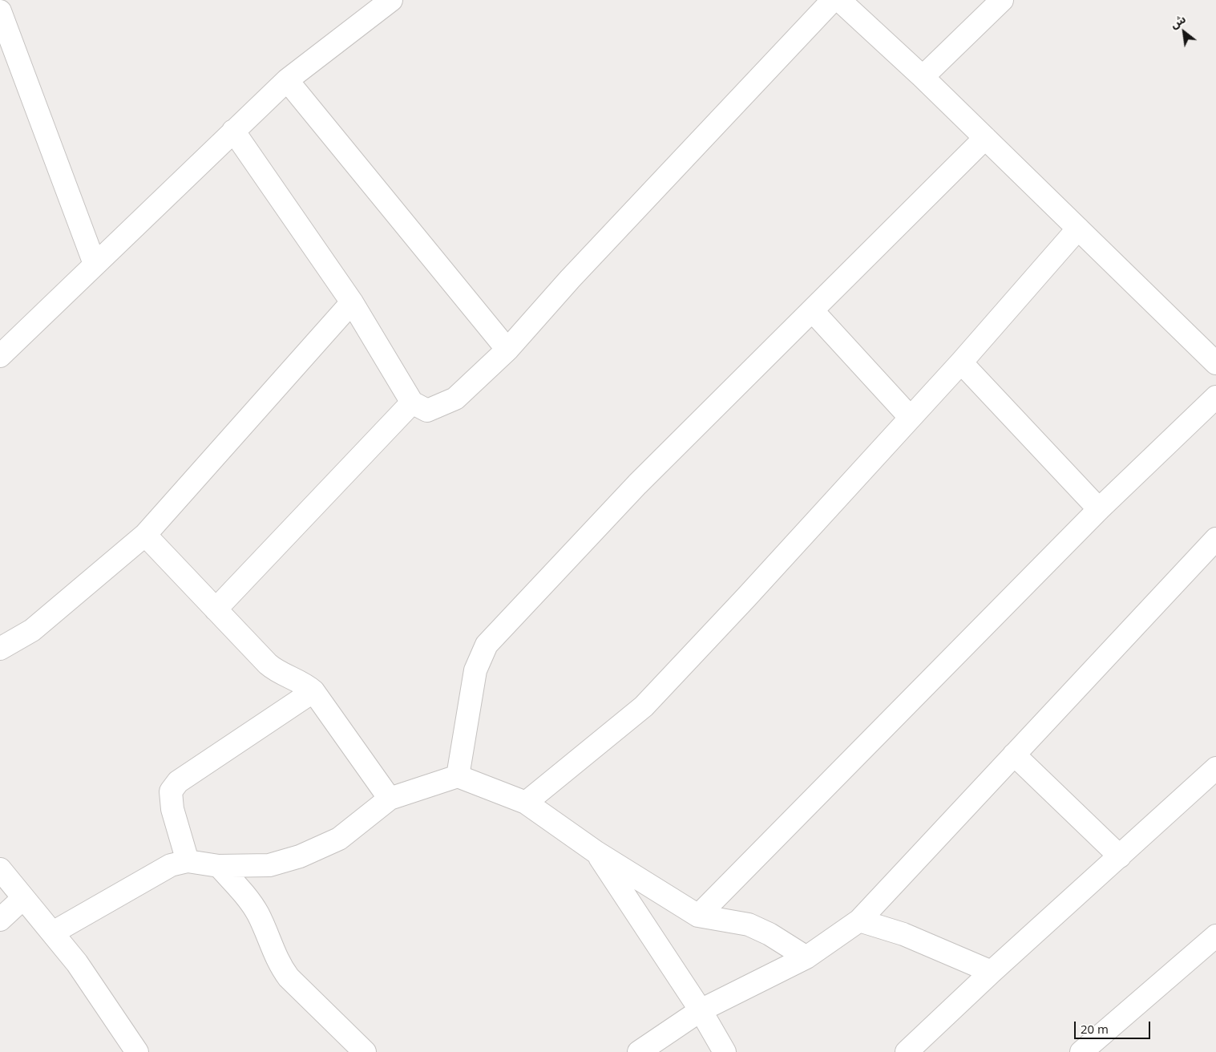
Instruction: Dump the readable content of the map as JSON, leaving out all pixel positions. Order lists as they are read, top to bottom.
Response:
{
  "scale_bar": "20 m",
  "north": "top left"
}
